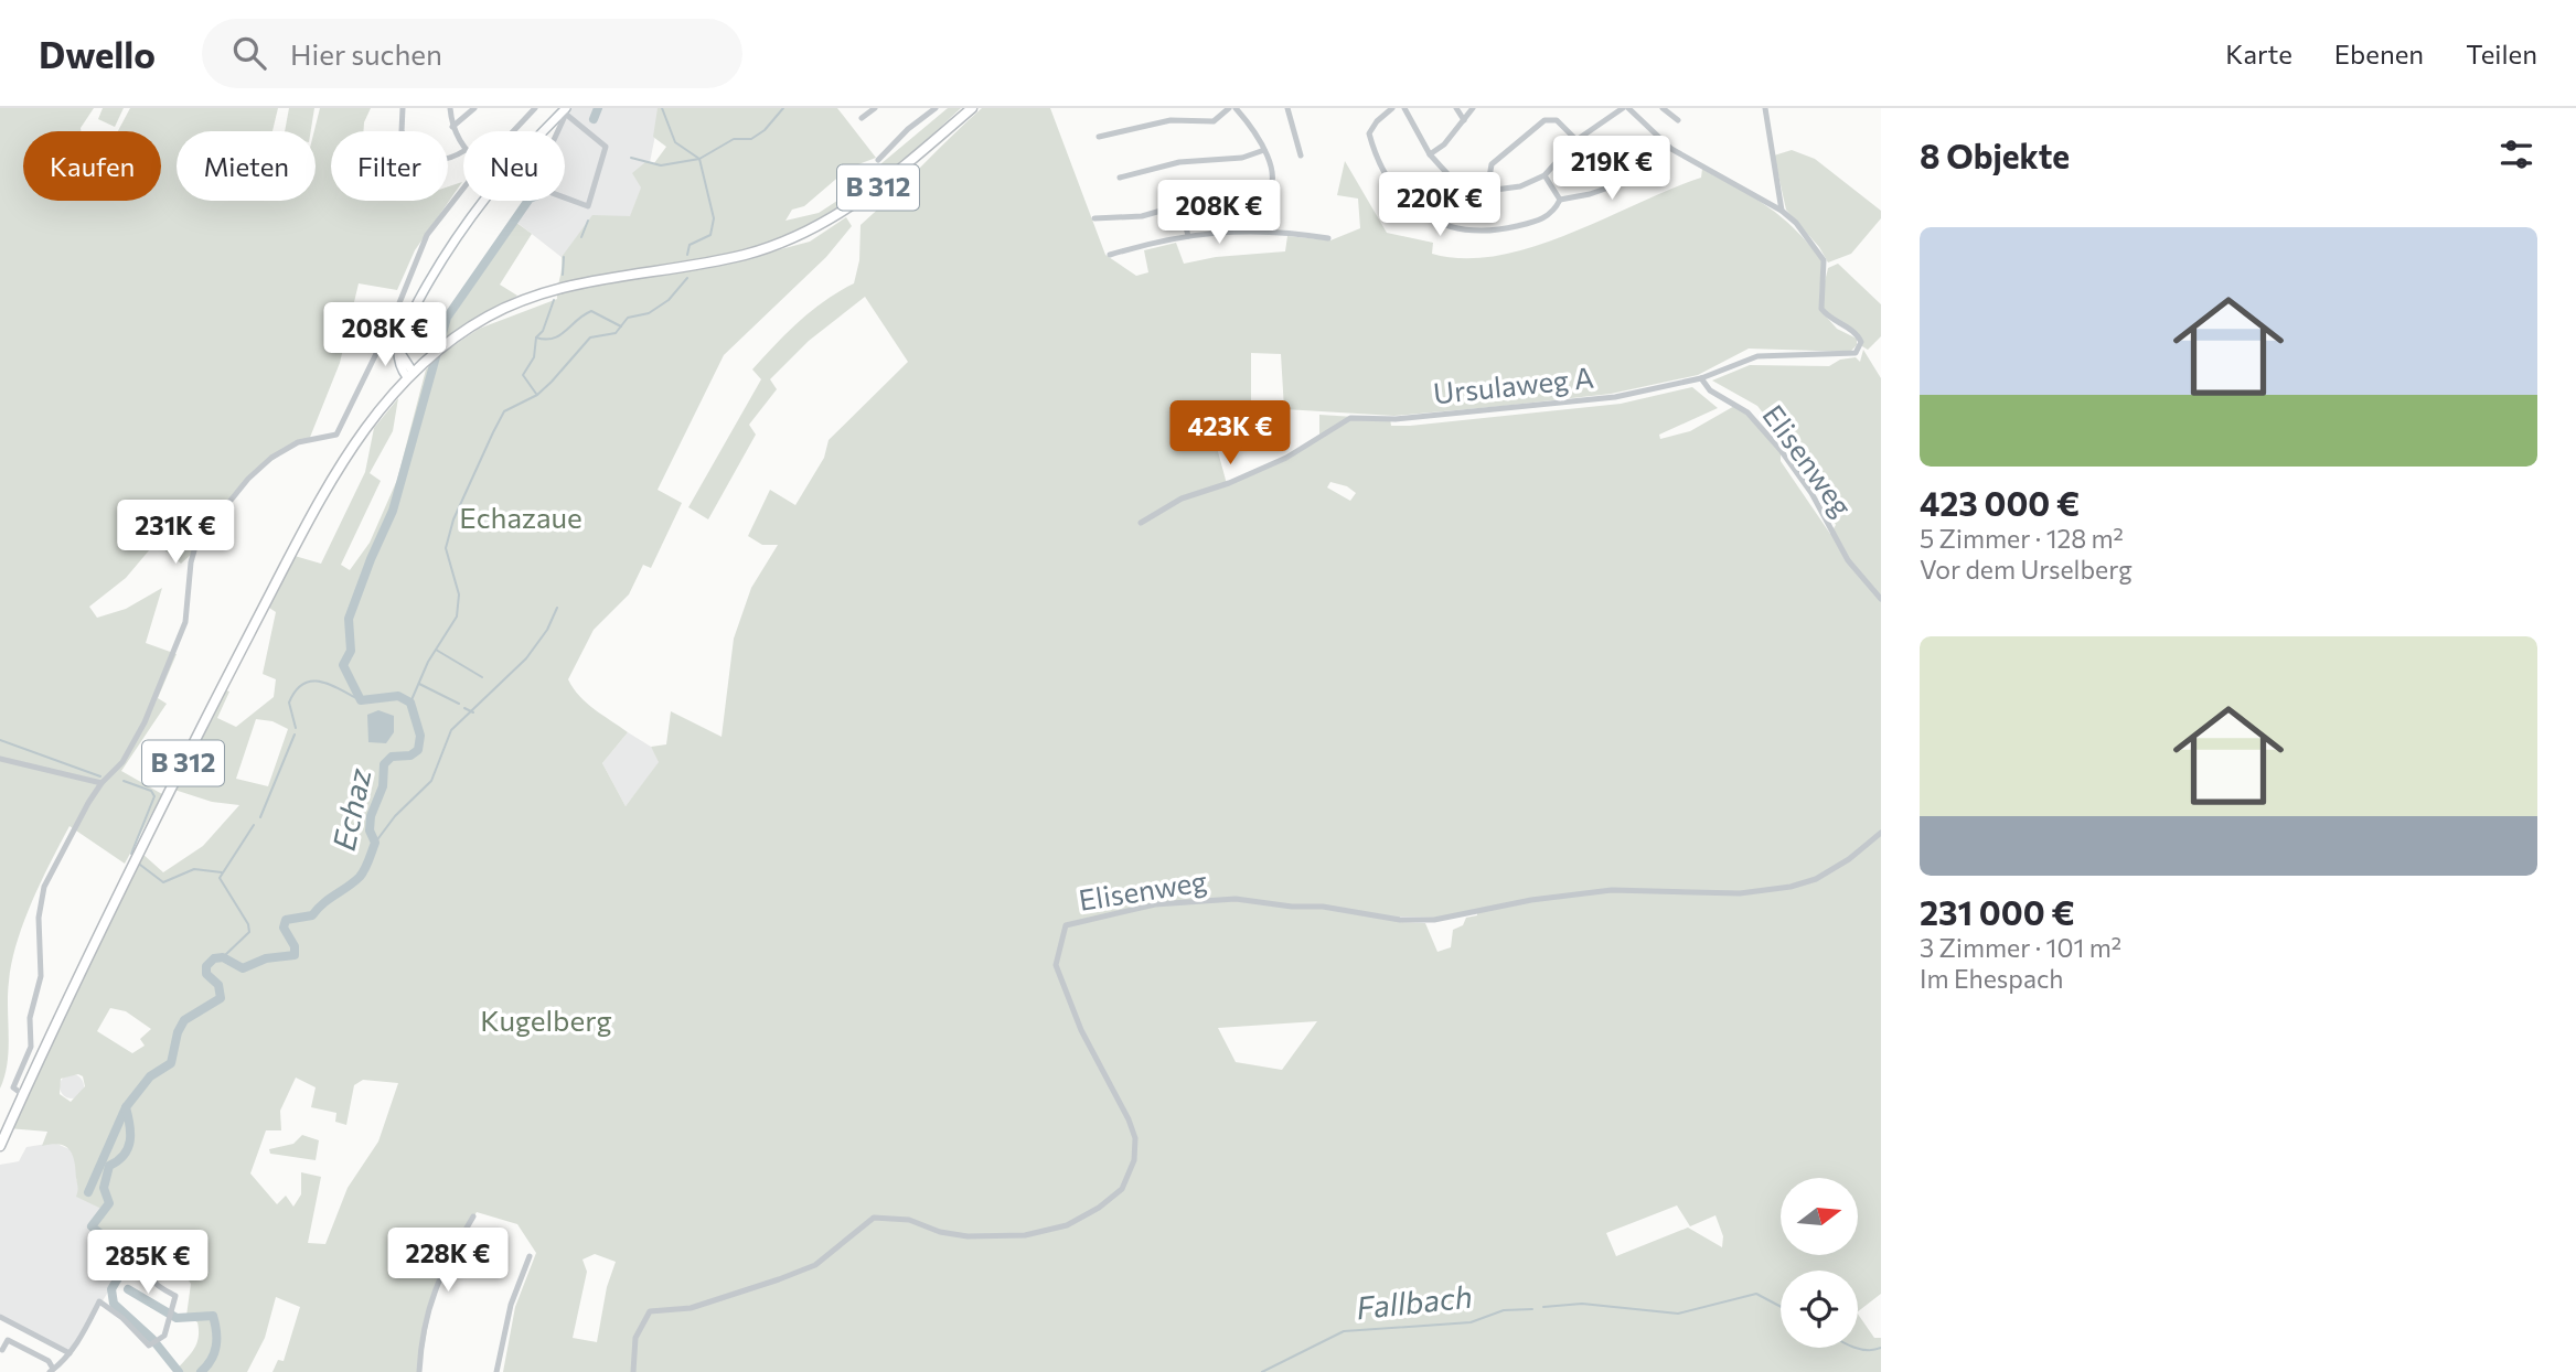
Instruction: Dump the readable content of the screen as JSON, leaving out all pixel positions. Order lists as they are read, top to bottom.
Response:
{
  "streets": {
    "main road": ["B 312"],
    "street": ["Ursulaweg A", "Elisenweg"]
  },
  "crossings": [
    ["Ursulaweg A", "Elisenweg"]
  ],
  "water": ["Echaz", "Fallbach"],
  "parks": ["Echazaue", "Kugelberg"],
  "north": "right",
  "page": {
    "header": "Dwello",
    "search": "Hier suchen",
    "nav": ["Karte", "Ebenen", "Teilen"],
    "heading": "8 Objekte",
    "chip": [
      "Kaufen",
      "Mieten",
      "Filter",
      "Neu"
    ],
    "price": [
      "219K €",
      "220K €",
      "208K €",
      "208K €",
      "423K €",
      "231K €",
      "228K €",
      "285K €"
    ],
    "list": [
      {
        "name": "423 000 €",
        "note": "5 Zimmer · 128 m² · Vor dem Urselberg"
      },
      {
        "name": "231 000 €",
        "note": "3 Zimmer · 101 m² · Im Ehespach"
      }
    ]
  }
}
